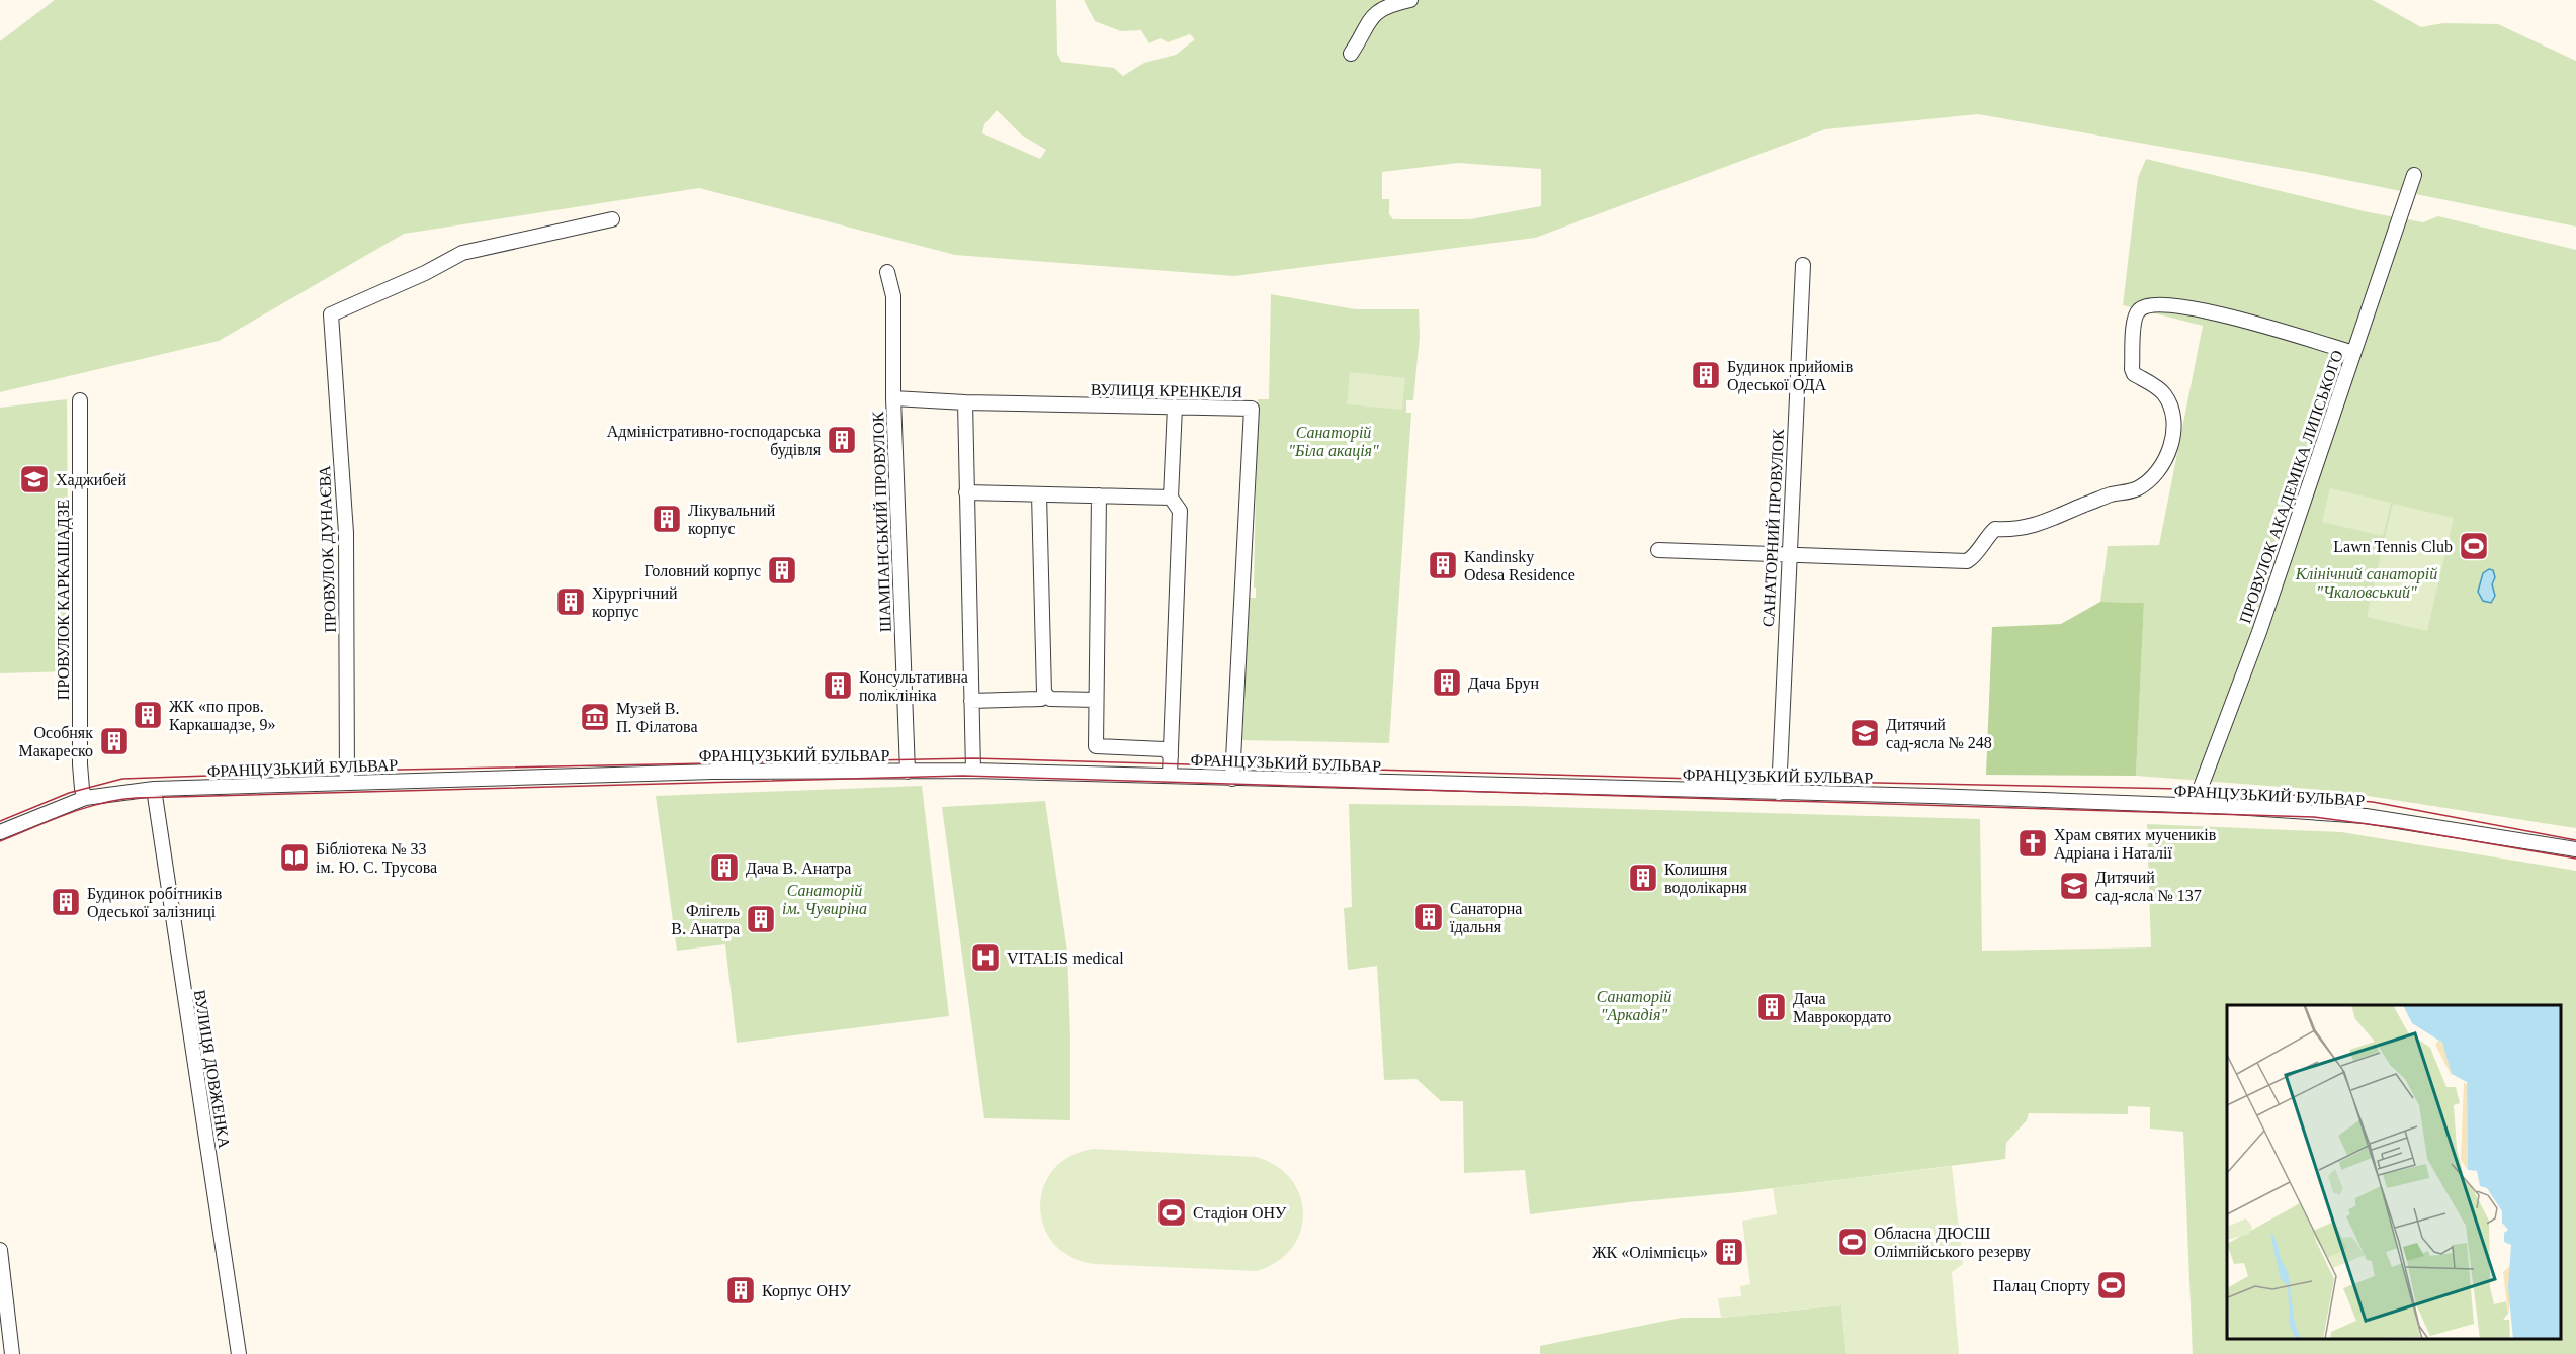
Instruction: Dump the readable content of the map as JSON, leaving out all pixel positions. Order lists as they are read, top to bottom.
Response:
{
  "streets": {
    "street": [
      "ВУЛИЦЯ КРЕНКЕЛЯ",
      "ПРОВУЛОК АКАДЕМІКА ЛИПСЬКОГО",
      "ШАМПАНСЬКИЙ ПРОВУЛОК",
      "САНАТОРНИЙ ПРОВУЛОК",
      "ПРОВУЛОК ДУНАЄВА",
      "ПРОВУЛОК КАРКАШАДЗЕ",
      "ФРАНЦУЗЬКИЙ БУЛЬВАР",
      "ВУЛИЦЯ ДОВЖЕНКА"
    ]
  },
  "crossings": [
    ["ВУЛИЦЯ КРЕНКЕЛЯ", "ШАМПАНСЬКИЙ ПРОВУЛОК"],
    ["ВУЛИЦЯ КРЕНКЕЛЯ", "ФРАНЦУЗЬКИЙ БУЛЬВАР"],
    ["ПРОВУЛОК АКАДЕМІКА ЛИПСЬКОГО", "ФРАНЦУЗЬКИЙ БУЛЬВАР"],
    ["ШАМПАНСЬКИЙ ПРОВУЛОК", "ФРАНЦУЗЬКИЙ БУЛЬВАР"],
    ["САНАТОРНИЙ ПРОВУЛОК", "ФРАНЦУЗЬКИЙ БУЛЬВАР"],
    ["ПРОВУЛОК ДУНАЄВА", "ФРАНЦУЗЬКИЙ БУЛЬВАР"],
    ["ПРОВУЛОК КАРКАШАДЗЕ", "ФРАНЦУЗЬКИЙ БУЛЬВАР"],
    ["ФРАНЦУЗЬКИЙ БУЛЬВАР", "ВУЛИЦЯ ДОВЖЕНКА"]
  ],
  "parks": [
    "Санаторій \"Біла акація\"",
    "Клінічний санаторій \"Чкаловський\"",
    "Санаторій ім. Чувиріна",
    "Санаторій \"Аркадія\""
  ],
  "places": {
    "building": [
      "Будинок прийомів Одеської ОДА",
      "Адміністративно-господарська будівля",
      "Лікувальний корпус",
      "Kandinsky Odesa Residence",
      "Головний корпус",
      "Хірургічний корпус",
      "Дача Брун",
      "Консультативна поліклініка",
      "ЖК «по пров. Каркашадзе, 9»",
      "Особняк Макареско",
      "Дача В. Анатра",
      "Колишня водолікарня",
      "Будинок робітників Одеської залізниці",
      "Санаторна їдальня",
      "Флігель В. Анатра",
      "Дача Маврокордато",
      "ЖК «Олімпієць»",
      "Корпус ОНУ"
    ],
    "school or university": ["Хаджибей", "Дитячий сад-ясла № 248", "Дитячий сад-ясла № 137"],
    "sports": [
      "Lawn Tennis Club",
      "Стадіон ОНУ",
      "Обласна ДЮСШ Олімпійського резерву",
      "Палац Спорту"
    ],
    "museum": ["Музей В. П. Філатова"],
    "church": ["Храм святих мучеників Адріана і Наталії"],
    "library": ["Бібліотека № 33 ім. Ю. С. Трусова"],
    "hospital": ["VITALIS medical"]
  }
}
